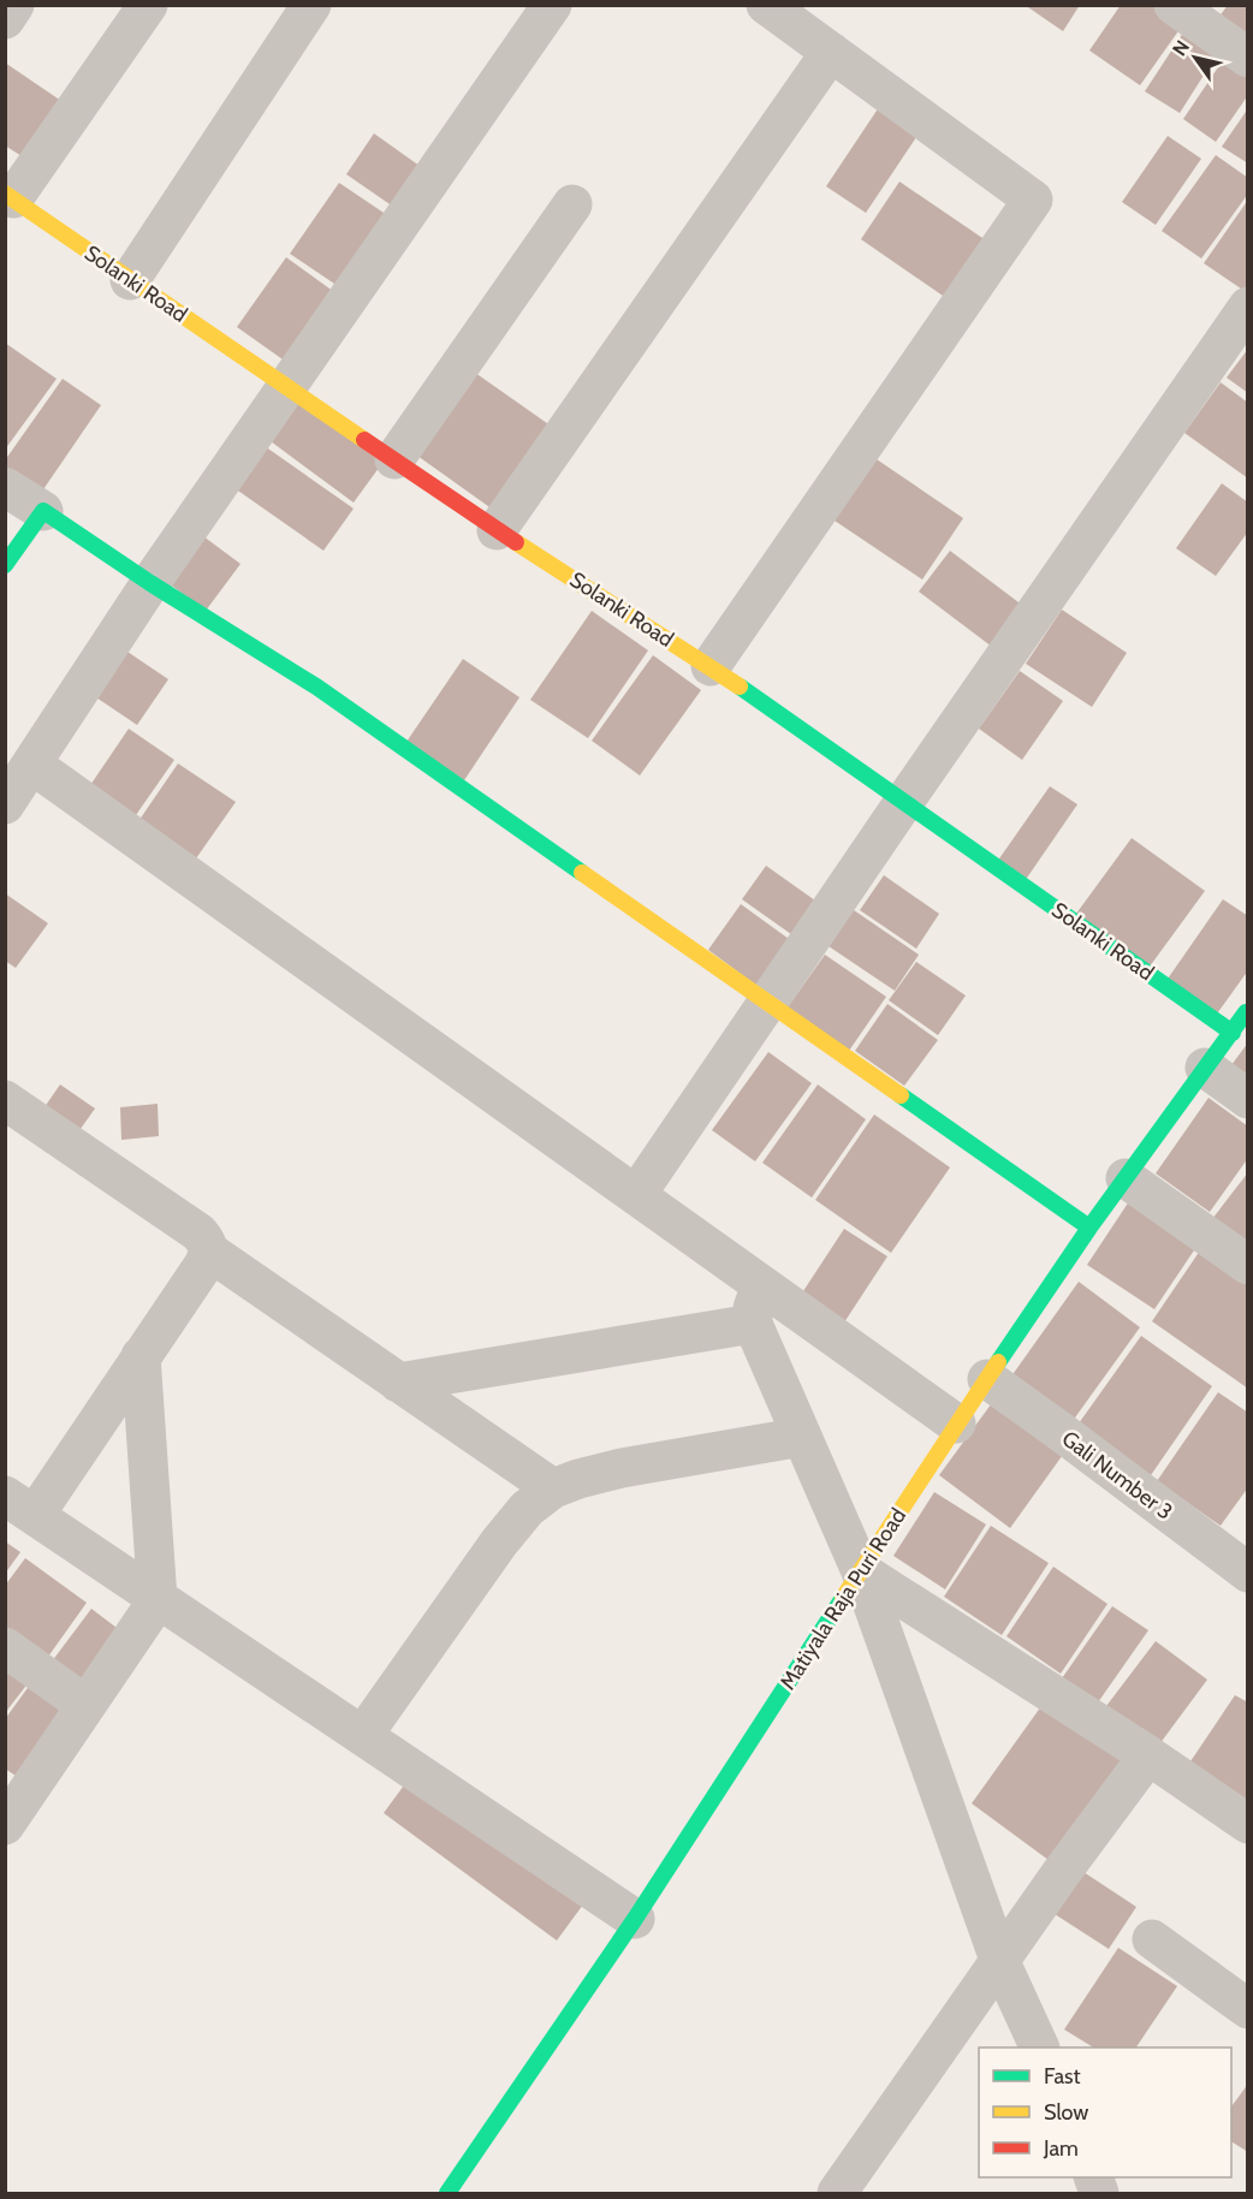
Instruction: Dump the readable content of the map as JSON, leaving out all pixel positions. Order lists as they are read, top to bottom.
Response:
{
  "streets": {
    "street": ["Solanki Road", "Gali Number 3", "Matiyala Raja Puri Road"]
  },
  "crossings": [
    ["Solanki Road", "Matiyala Raja Puri Road"],
    ["Gali Number 3", "Matiyala Raja Puri Road"]
  ],
  "legend": ["Fast", "Slow", "Jam"],
  "north": "top left"
}
